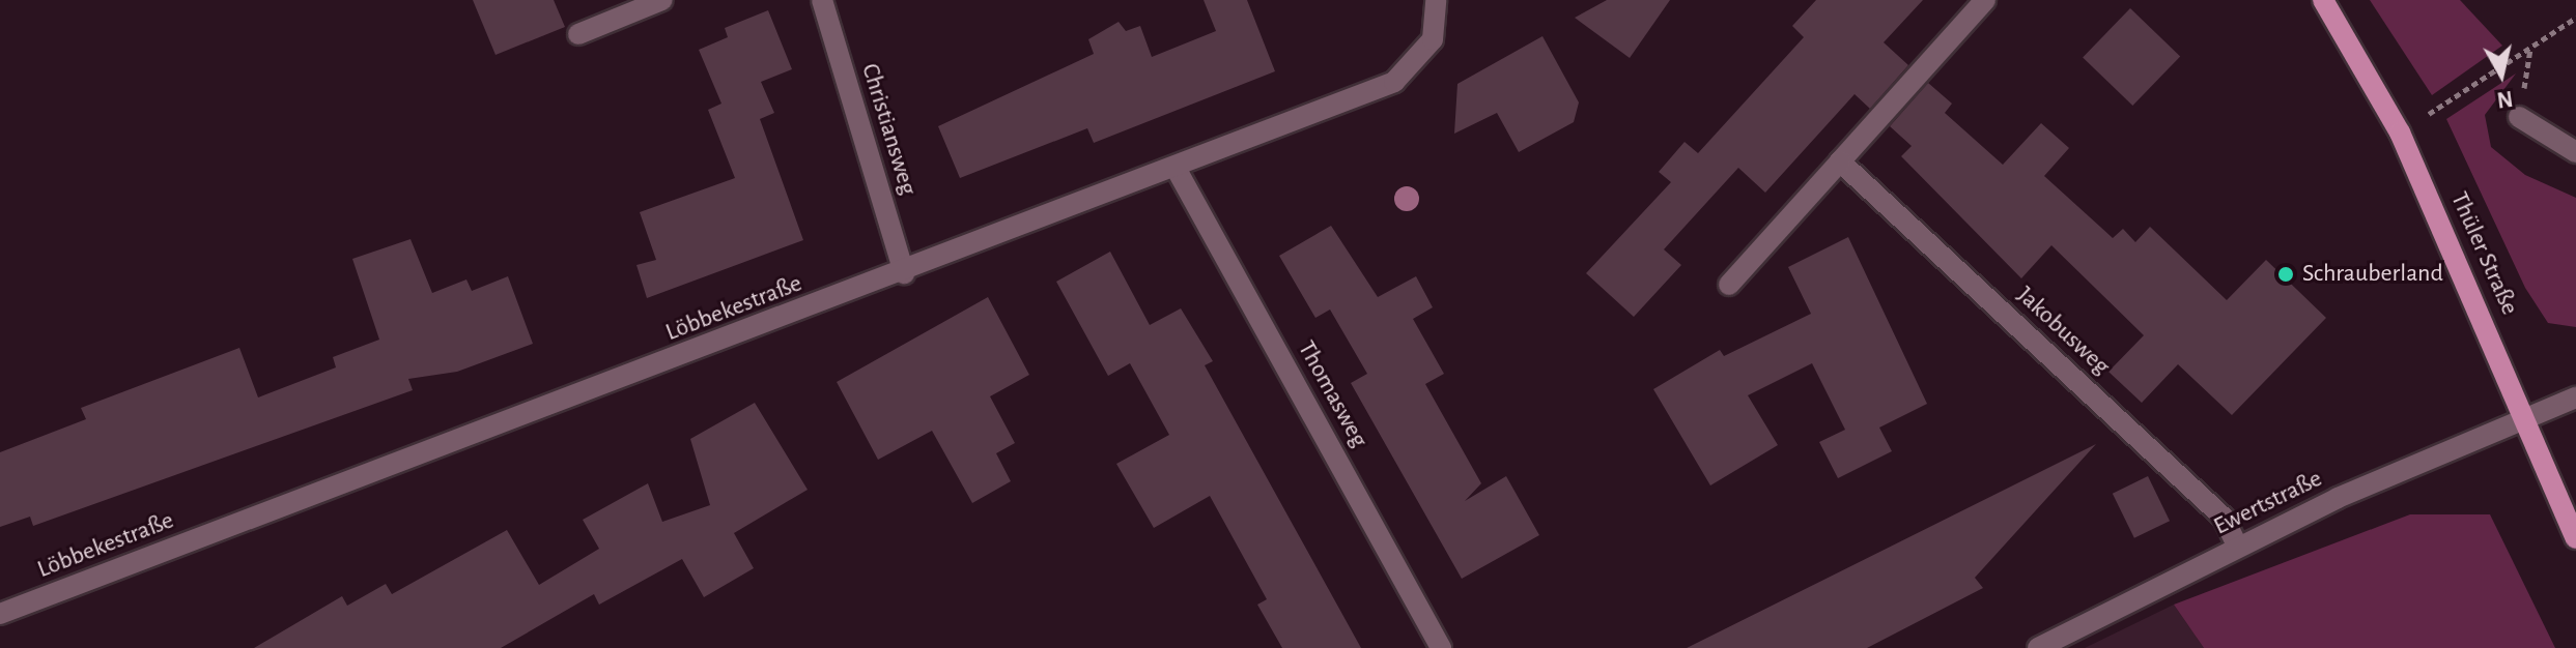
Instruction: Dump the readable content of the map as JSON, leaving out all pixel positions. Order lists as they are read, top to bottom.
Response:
{
  "streets": {
    "main road": ["Thüler Straße"],
    "street": [
      "Christiansweg",
      "Löbbekestraße",
      "Jakobusweg",
      "Thomasweg",
      "Ewertstraße"
    ]
  },
  "crossings": [
    ["Christiansweg", "Löbbekestraße"],
    ["Thüler Straße", "Ewertstraße"],
    ["Löbbekestraße", "Thomasweg"],
    ["Jakobusweg", "Ewertstraße"]
  ],
  "places": ["Schrauberland"],
  "north": "bottom"
}
